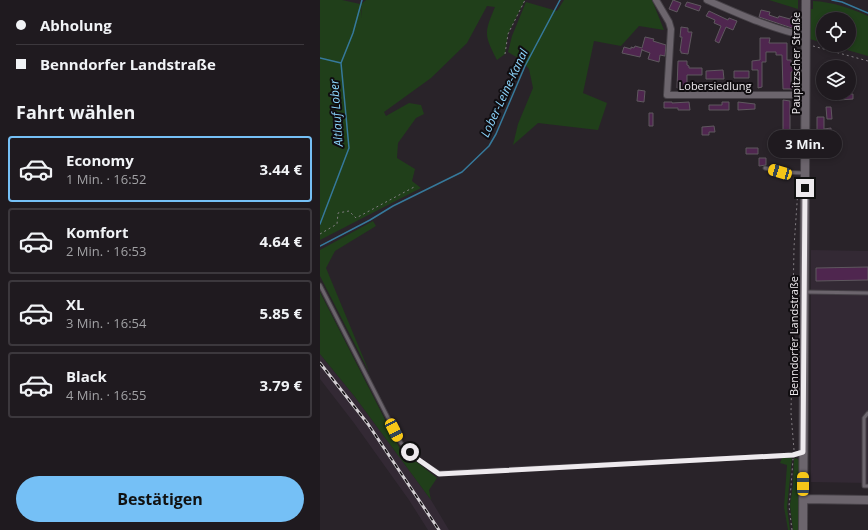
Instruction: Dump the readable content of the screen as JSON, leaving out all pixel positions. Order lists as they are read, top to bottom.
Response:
{
  "streets": {
    "street": ["Paupitzscher Straße", "Lobersiedlung", "Benndorfer Landstraße"]
  },
  "crossings": [
    ["Paupitzscher Straße", "Lobersiedlung"],
    ["Paupitzscher Straße", "Benndorfer Landstraße"]
  ],
  "water": ["Lober-Leine-Kanal", "Altlauf Lober"],
  "page": {
    "banner": ["Abholung", "Benndorfer Landstraße"],
    "heading": "Fahrt wählen",
    "bubble": "3 Min.",
    "list": [
      {
        "name": "Economy",
        "note": "1 Min. · 16:52",
        "value": "3.44 €"
      },
      {
        "name": "Komfort",
        "note": "2 Min. · 16:53",
        "value": "4.64 €"
      },
      {
        "name": "XL",
        "note": "3 Min. · 16:54",
        "value": "5.85 €"
      },
      {
        "name": "Black",
        "note": "4 Min. · 16:55",
        "value": "3.79 €"
      }
    ],
    "buttons": "Bestätigen"
  }
}
